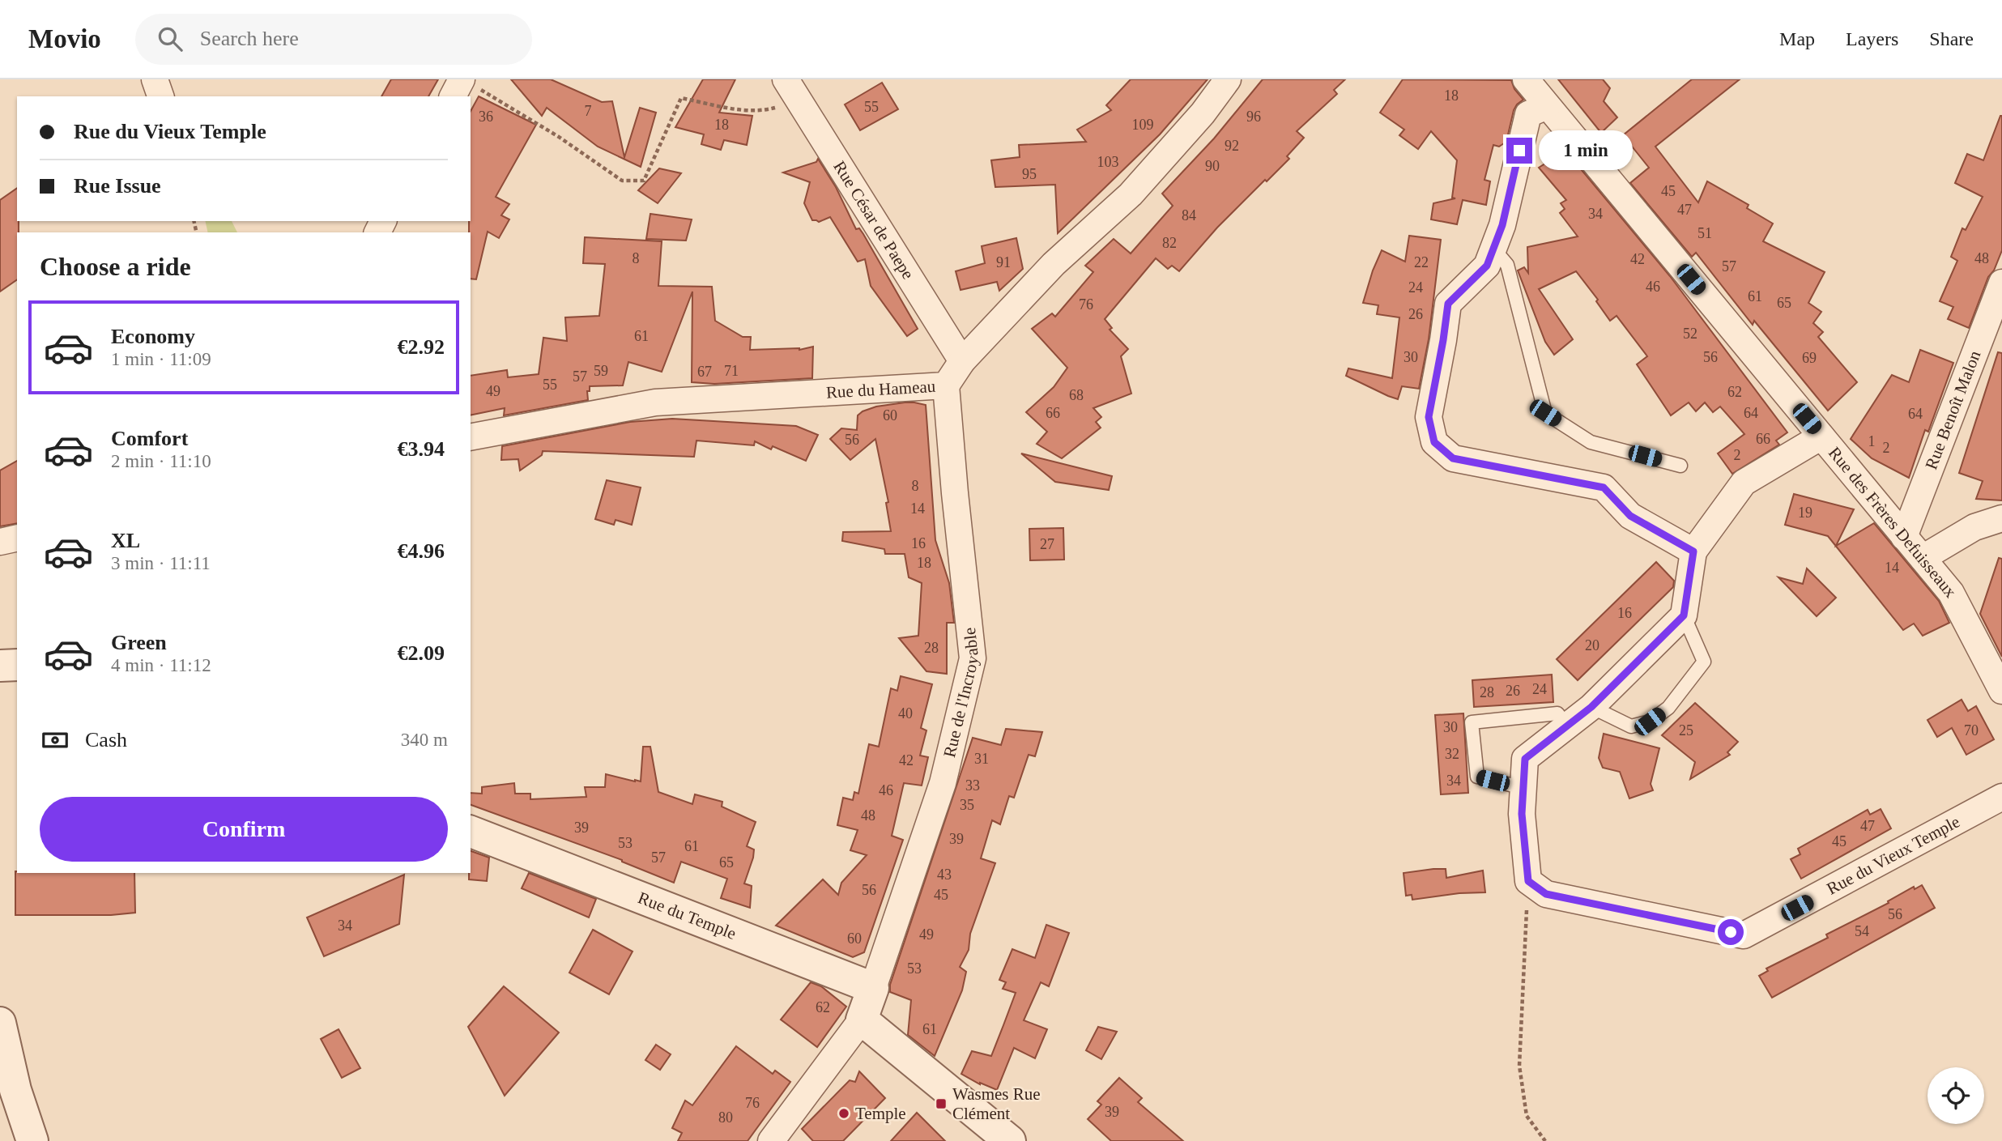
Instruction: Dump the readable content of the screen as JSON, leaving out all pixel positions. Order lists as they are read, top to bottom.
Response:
{
  "streets": {
    "street": [
      "Rue César de Paepe",
      "Rue du Hameau",
      "Rue Benoît Malon",
      "Rue des Frères Defuisseaux",
      "Rue de l'Incroyable",
      "Rue du Vieux Temple",
      "Rue du Temple"
    ]
  },
  "crossings": [
    ["Rue César de Paepe", "Rue du Hameau"],
    ["Rue du Hameau", "Rue de l'Incroyable"],
    ["Rue Benoît Malon", "Rue des Frères Defuisseaux"],
    ["Rue de l'Incroyable", "Rue du Temple"]
  ],
  "places": {
    "transit": ["Wasmes Rue Clément"],
    "other": ["Temple"]
  },
  "house_numbers": [
    "18",
    "55",
    "7",
    "36",
    "96",
    "18",
    "109",
    "92",
    "103",
    "90",
    "95",
    "45",
    "47",
    "34",
    "84",
    "51",
    "82",
    "8",
    "48",
    "42",
    "91",
    "22",
    "57",
    "46",
    "24",
    "61",
    "65",
    "76",
    "26",
    "52",
    "61",
    "30",
    "56",
    "69",
    "59",
    "71",
    "67",
    "57",
    "55",
    "49",
    "62",
    "68",
    "66",
    "64",
    "64",
    "60",
    "66",
    "56",
    "1",
    "2",
    "2",
    "8",
    "14",
    "19",
    "16",
    "27",
    "18",
    "14",
    "16",
    "20",
    "28",
    "24",
    "26",
    "28",
    "40",
    "30",
    "25",
    "70",
    "32",
    "31",
    "42",
    "34",
    "33",
    "46",
    "35",
    "48",
    "47",
    "39",
    "39",
    "45",
    "53",
    "61",
    "57",
    "65",
    "43",
    "56",
    "45",
    "56",
    "34",
    "54",
    "49",
    "60",
    "53",
    "62",
    "61",
    "76",
    "39",
    "80"
  ],
  "page": {
    "header": "Movio",
    "search": "Search here",
    "nav": ["Map", "Layers", "Share"],
    "banner": ["Rue du Vieux Temple", "Rue Issue"],
    "bubble": "1 min",
    "heading": "Choose a ride",
    "list": [
      {
        "name": "Economy",
        "note": "1 min · 11:09",
        "value": "€2.92"
      },
      {
        "name": "Comfort",
        "note": "2 min · 11:10",
        "value": "€3.94"
      },
      {
        "name": "XL",
        "note": "3 min · 11:11",
        "value": "€4.96"
      },
      {
        "name": "Green",
        "note": "4 min · 11:12",
        "value": "€2.09"
      }
    ],
    "pay": ["Cash", "340 m"],
    "buttons": "Confirm"
  }
}
